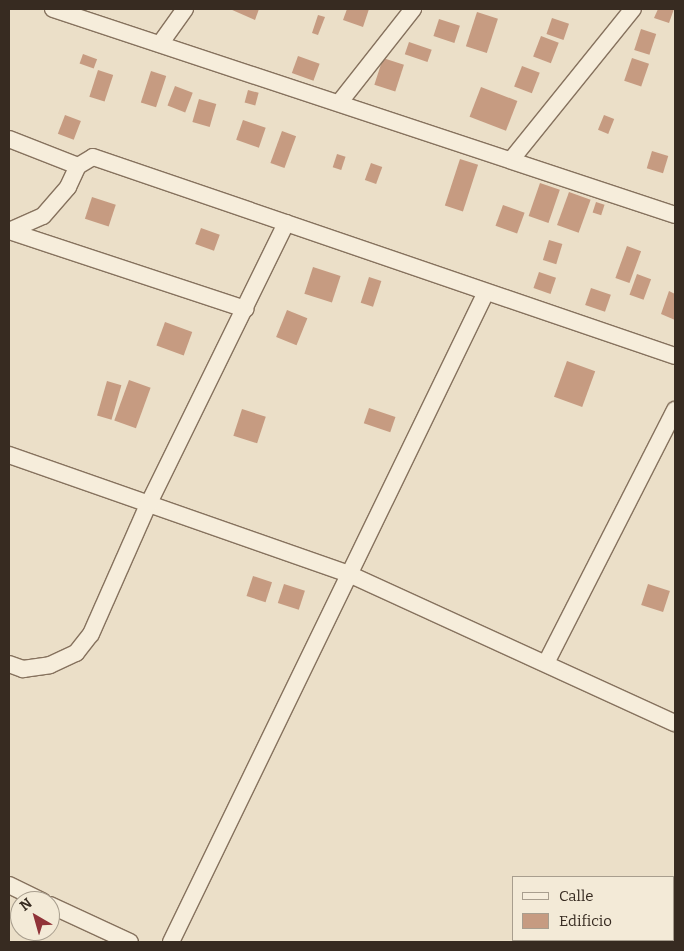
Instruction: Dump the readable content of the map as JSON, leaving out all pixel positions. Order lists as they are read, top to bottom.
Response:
{
  "legend": ["Calle", "Edificio"],
  "north": "top left"
}
